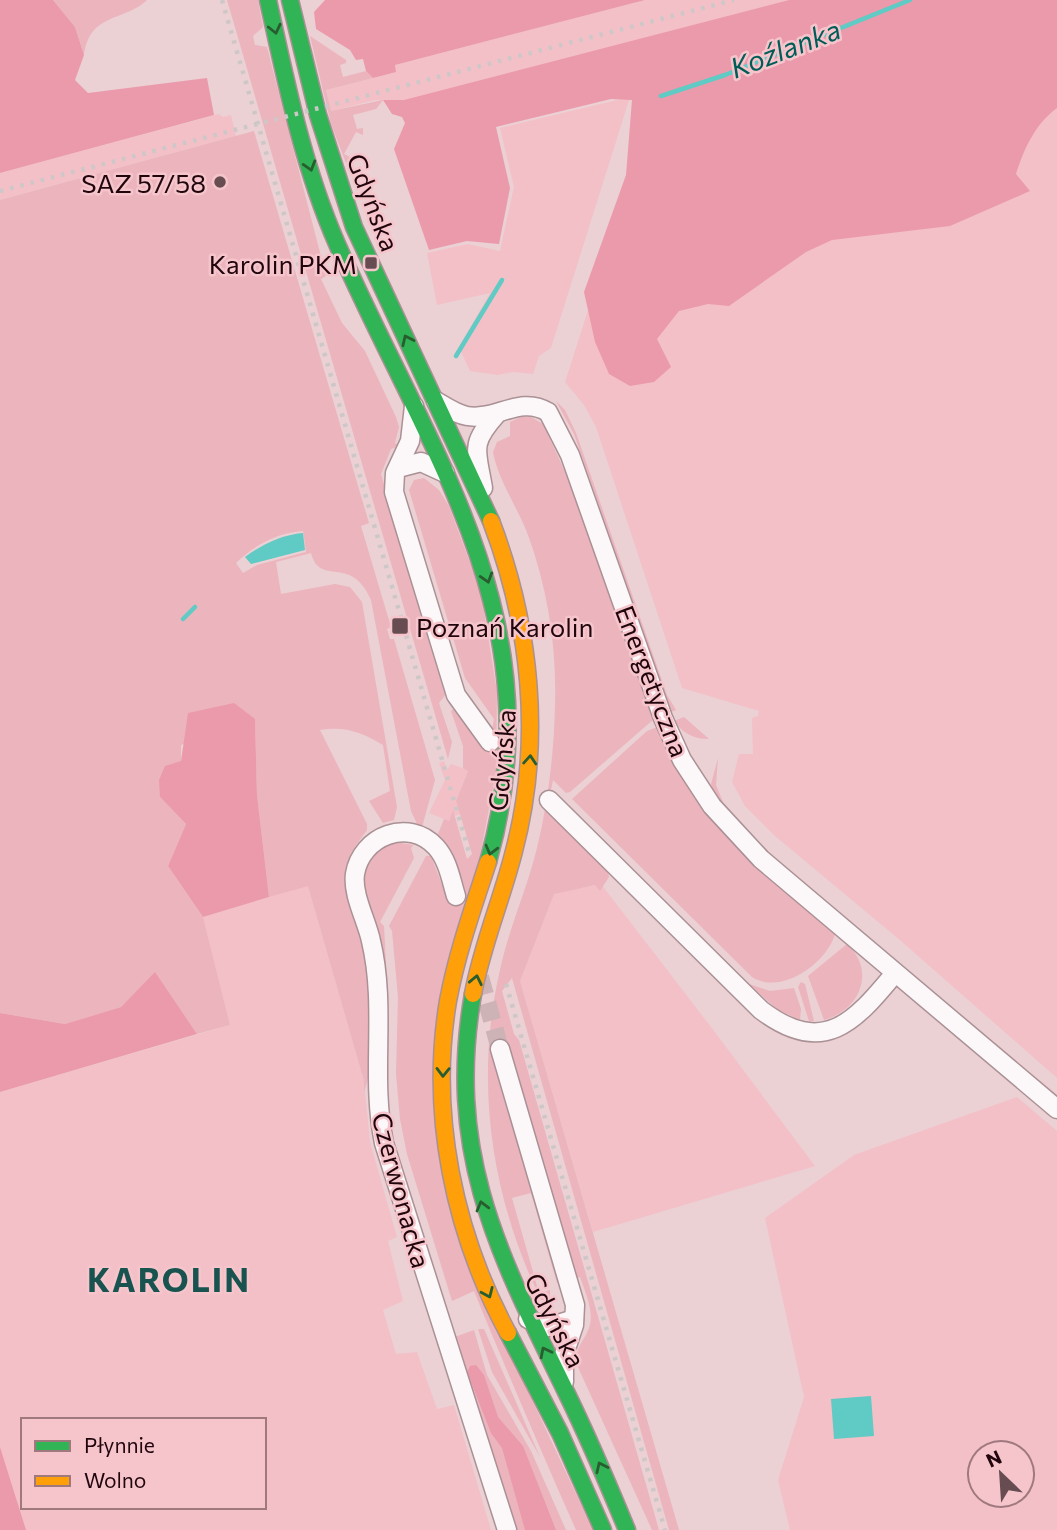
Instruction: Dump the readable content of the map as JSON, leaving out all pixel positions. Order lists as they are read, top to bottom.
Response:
{
  "streets": {
    "main road": ["Gdyńska"],
    "street": ["Energetyczna", "Czerwonacka"]
  },
  "crossings": [
    ["Gdyńska", "Energetyczna"]
  ],
  "districts": ["KAROLIN"],
  "water": ["Koźlanka"],
  "places": {
    "other": ["SAZ 57/58"],
    "transit": ["Karolin PKM", "Poznań Karolin"]
  },
  "legend": ["Płynnie", "Wolno"],
  "north": "top left"
}
